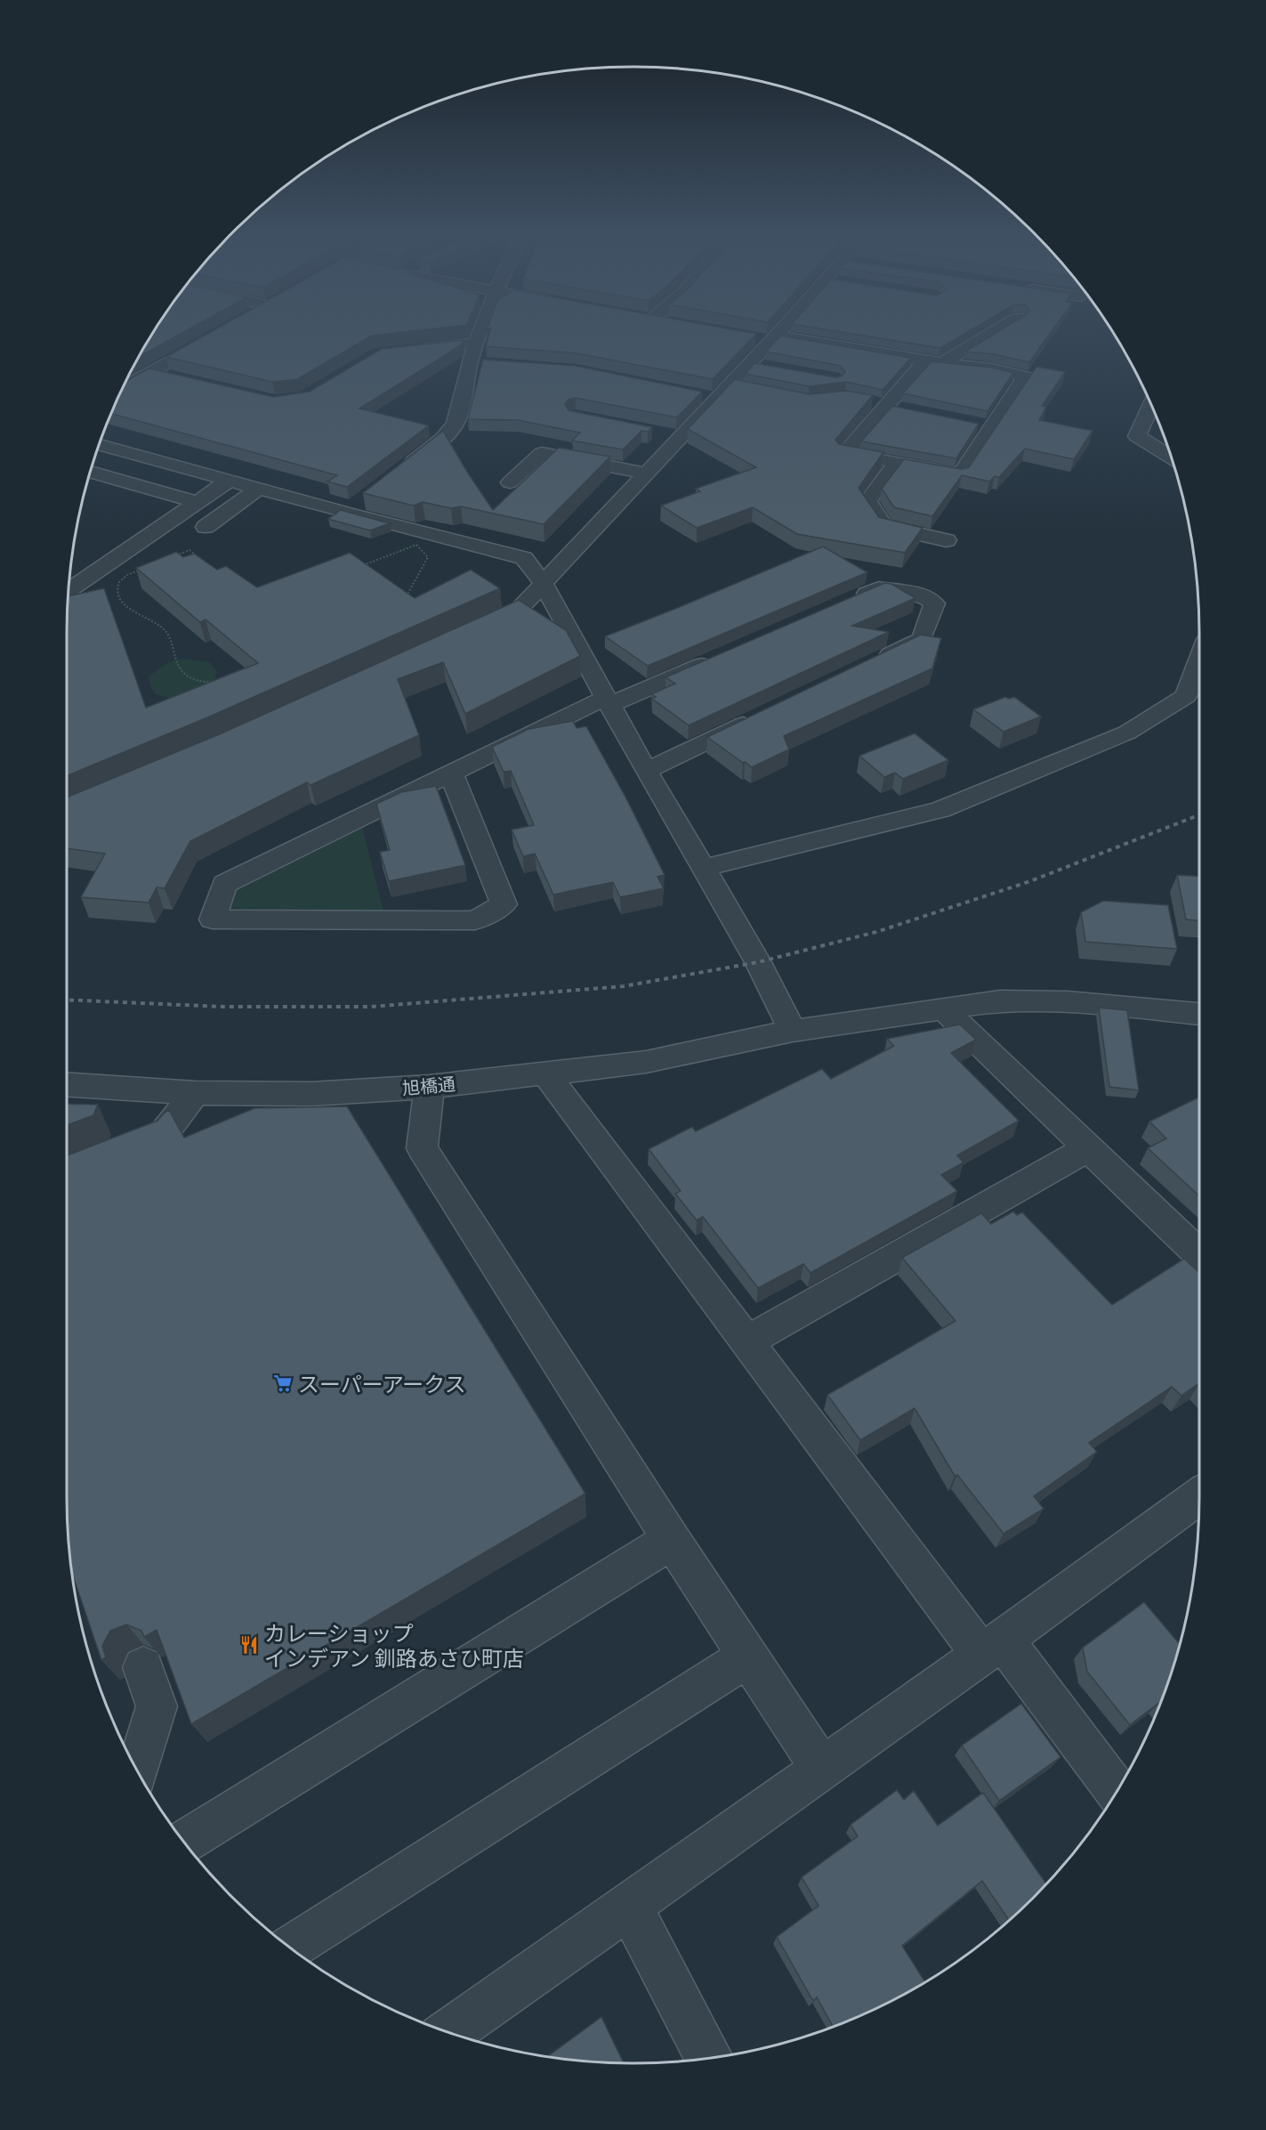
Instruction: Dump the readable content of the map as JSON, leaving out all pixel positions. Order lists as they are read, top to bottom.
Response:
{
  "streets": {
    "street": ["旭橋通"]
  },
  "places": {
    "supermarket": ["スーパーアークス"],
    "restaurant": ["カレーショップ インデアン 釧路あさひ町店"]
  }
}
